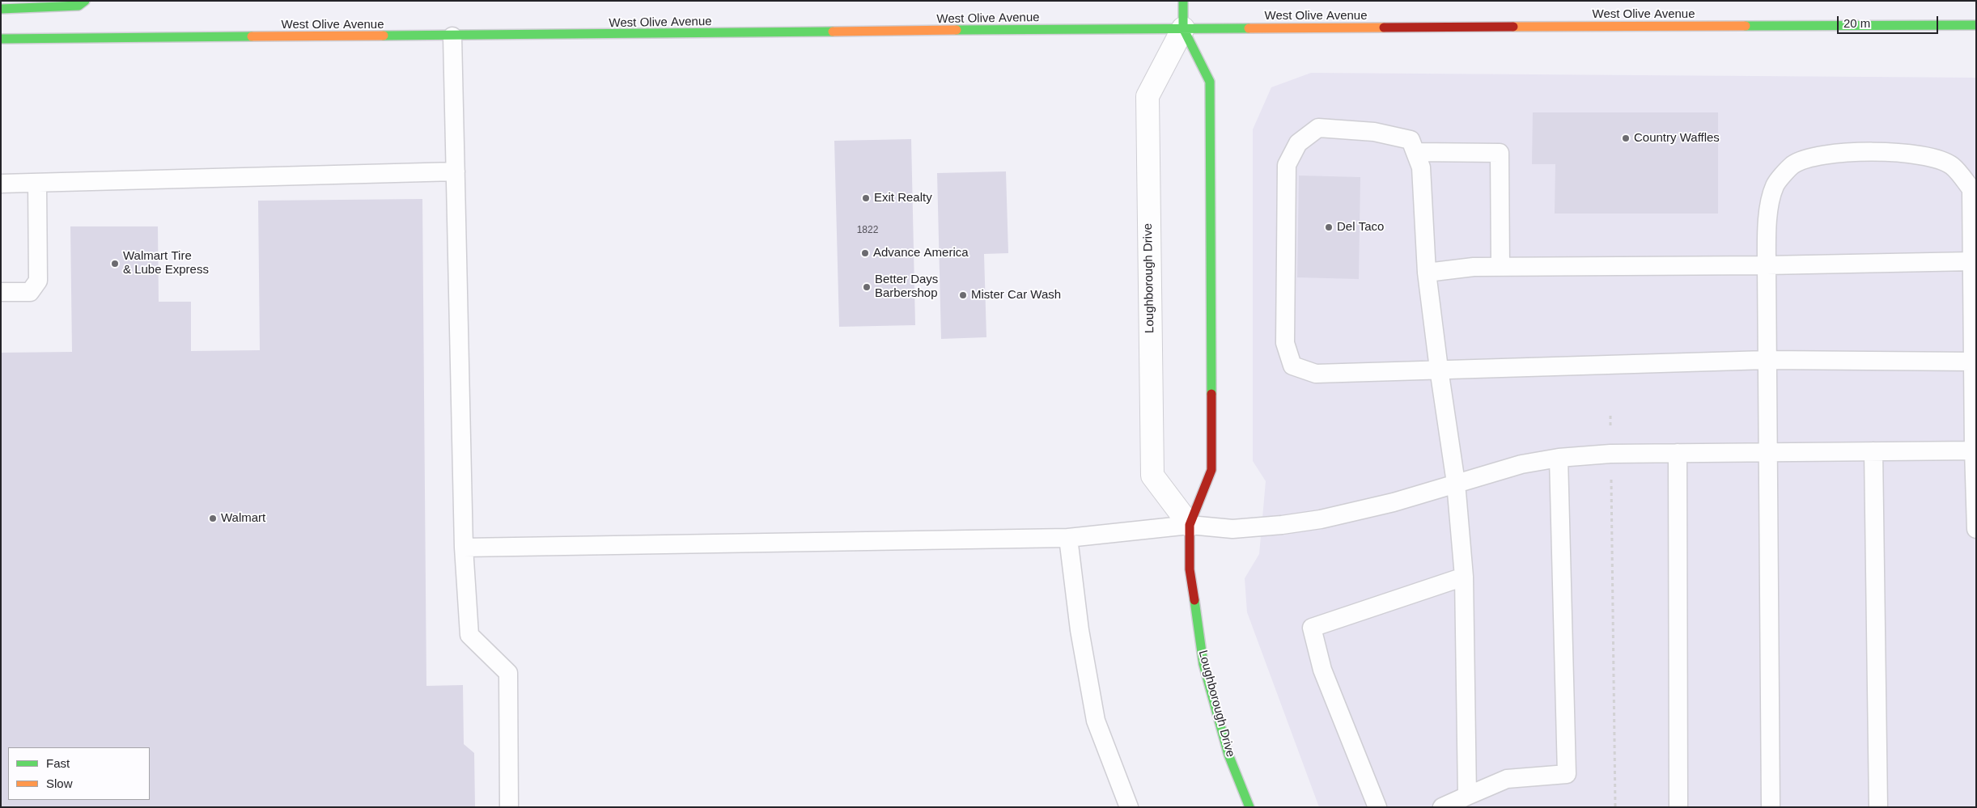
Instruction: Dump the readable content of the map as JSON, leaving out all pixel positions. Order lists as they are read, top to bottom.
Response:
{
  "streets": {
    "main road": ["West Olive Avenue", "Loughborough Drive"]
  },
  "crossings": [
    ["West Olive Avenue", "Loughborough Drive"]
  ],
  "places": [
    "Country Waffles",
    "Exit Realty",
    "Del Taco",
    "Advance America",
    "Walmart Tire & Lube Express",
    "Better Days Barbershop",
    "Mister Car Wash",
    "Walmart"
  ],
  "house_numbers": ["1822"],
  "legend": ["Fast", "Slow"],
  "scale_bar": "20 m"
}
